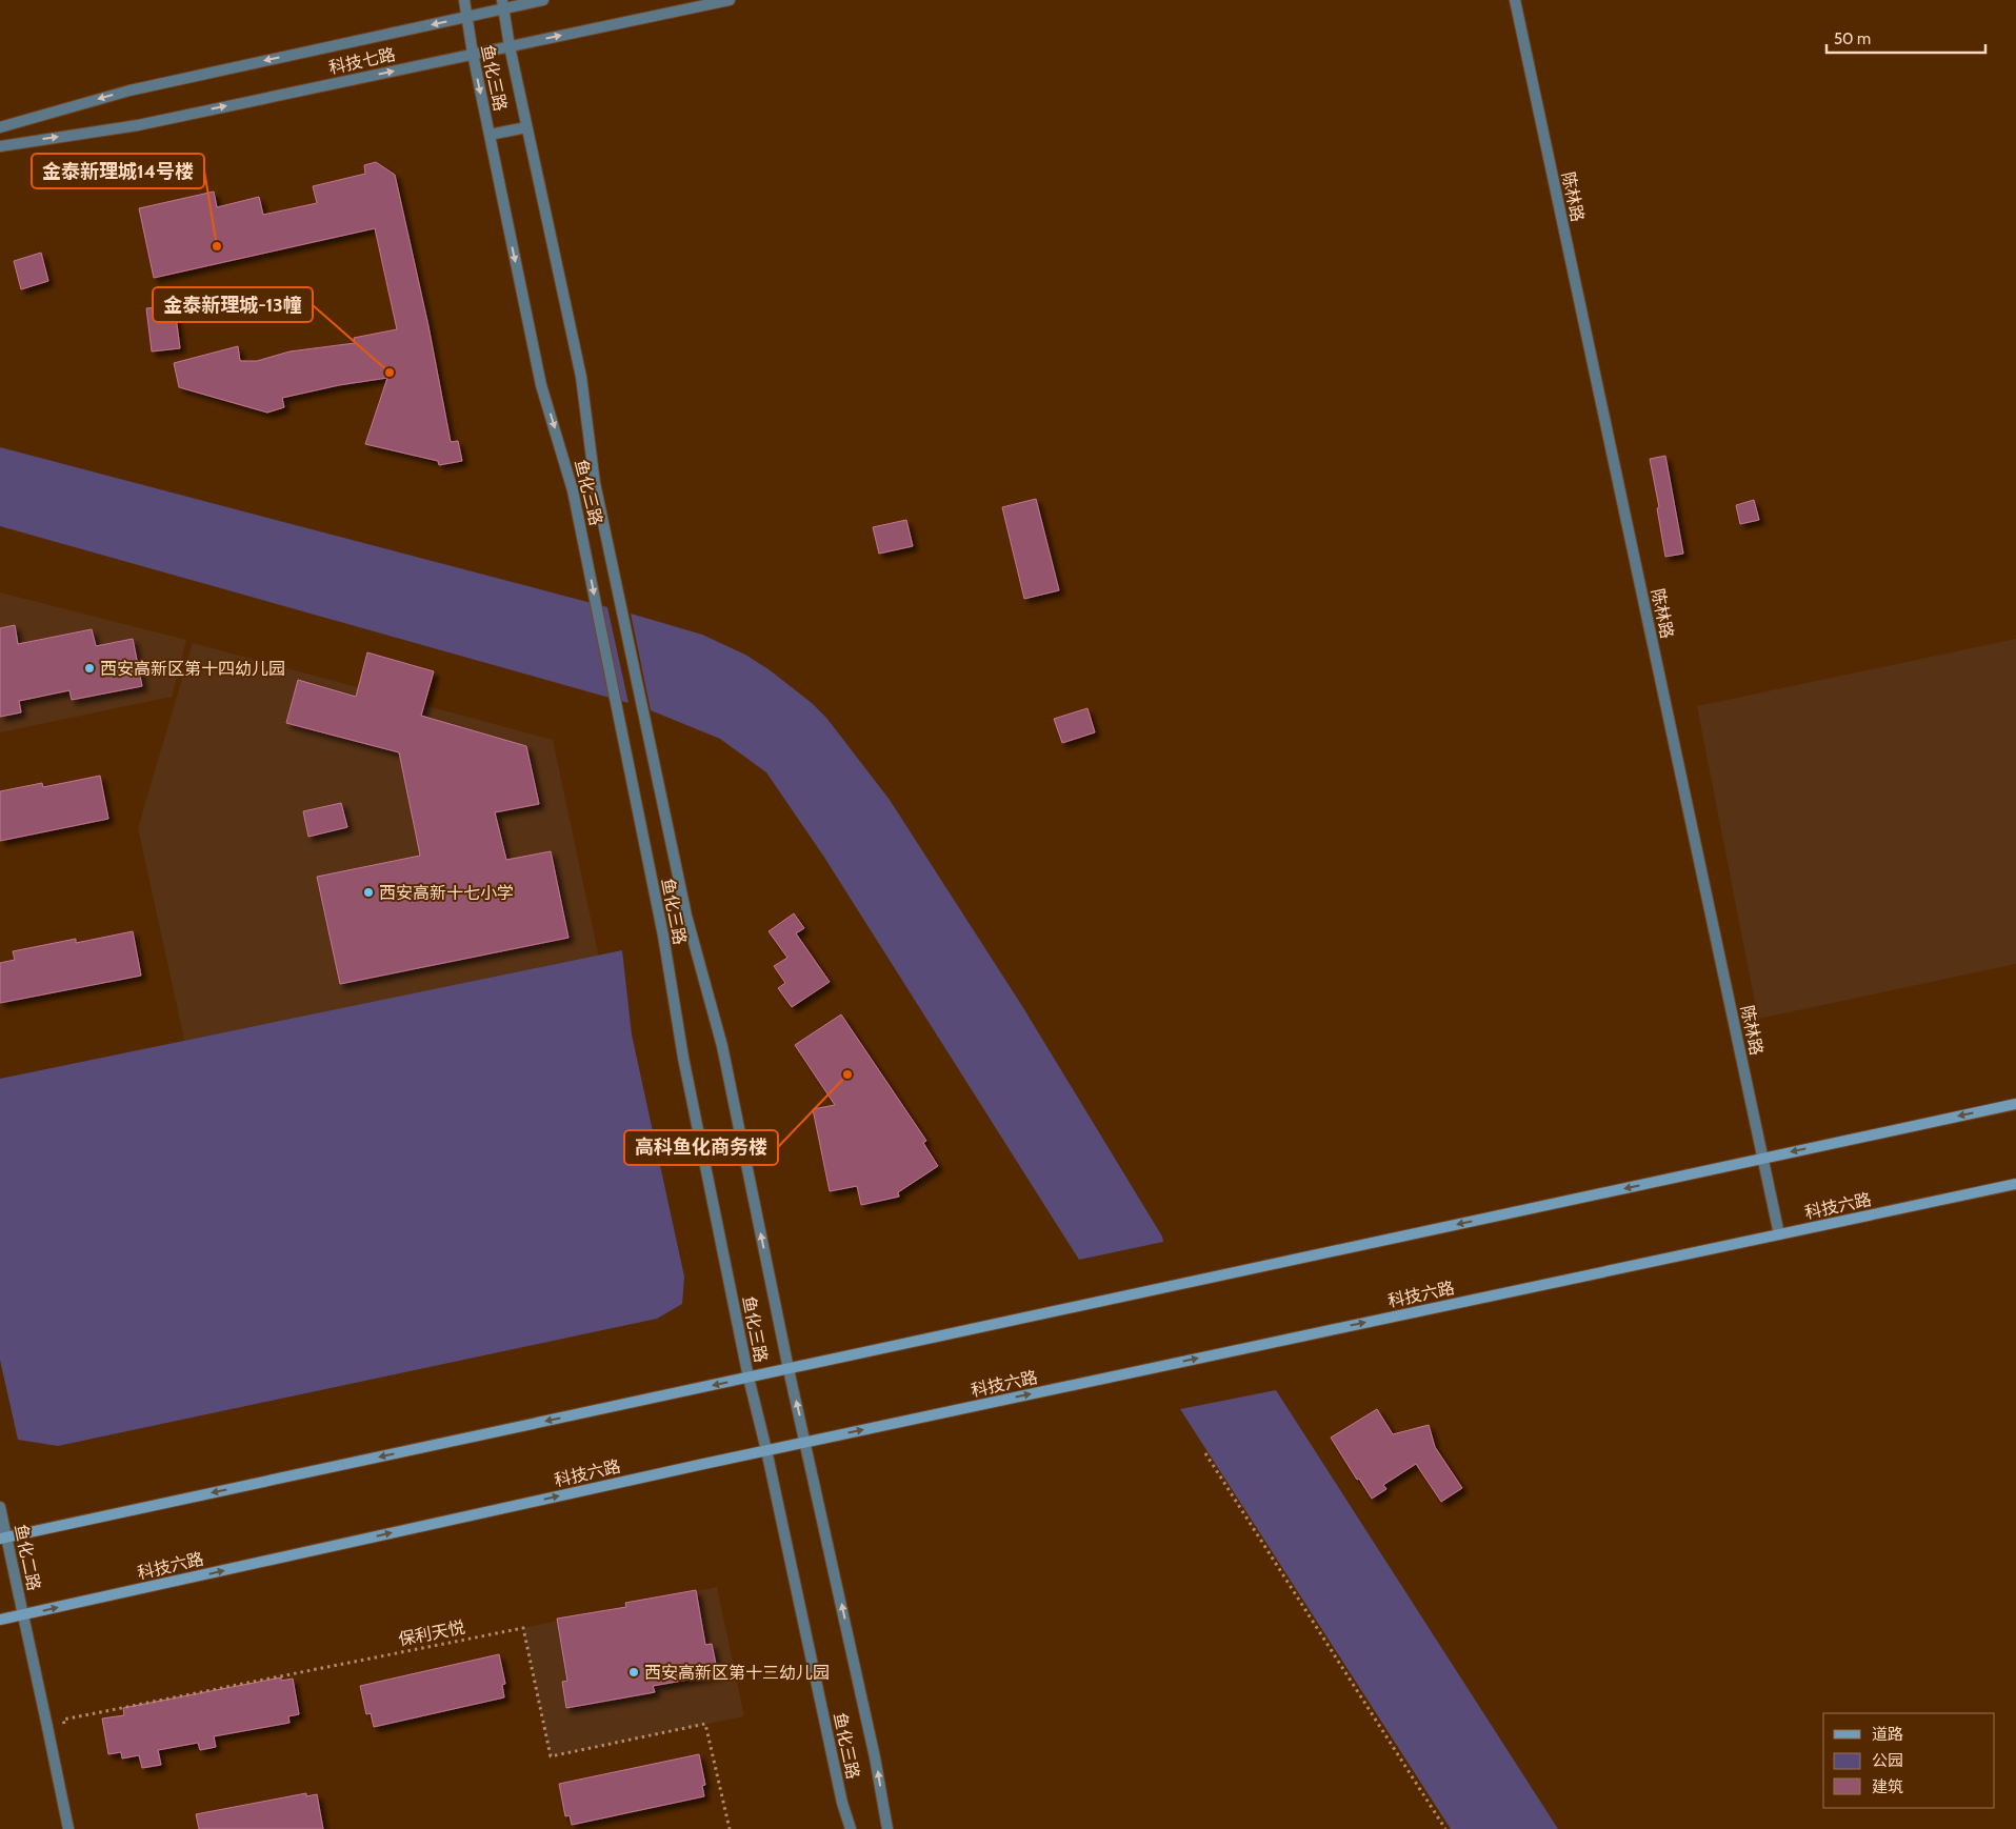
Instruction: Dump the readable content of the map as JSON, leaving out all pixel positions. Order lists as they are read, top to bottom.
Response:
{
  "streets": {
    "main road": ["科技六路"],
    "street": [
      "科技七路",
      "鱼化三路",
      "陈林路",
      "鱼化二路"
    ],
    "path": ["保利天悦"]
  },
  "crossings": [
    ["科技七路", "鱼化三路"],
    ["鱼化三路", "科技六路"],
    ["陈林路", "科技六路"],
    ["科技六路", "鱼化二路"]
  ],
  "places": [
    "金泰新理城14号楼",
    "金泰新理城-13幢",
    "西安高新区第十四幼儿园",
    "西安高新十七小学",
    "高科鱼化商务楼",
    "西安高新区第十三幼儿园"
  ],
  "legend": ["道路", "公园", "建筑"],
  "scale_bar": "50 m"
}
